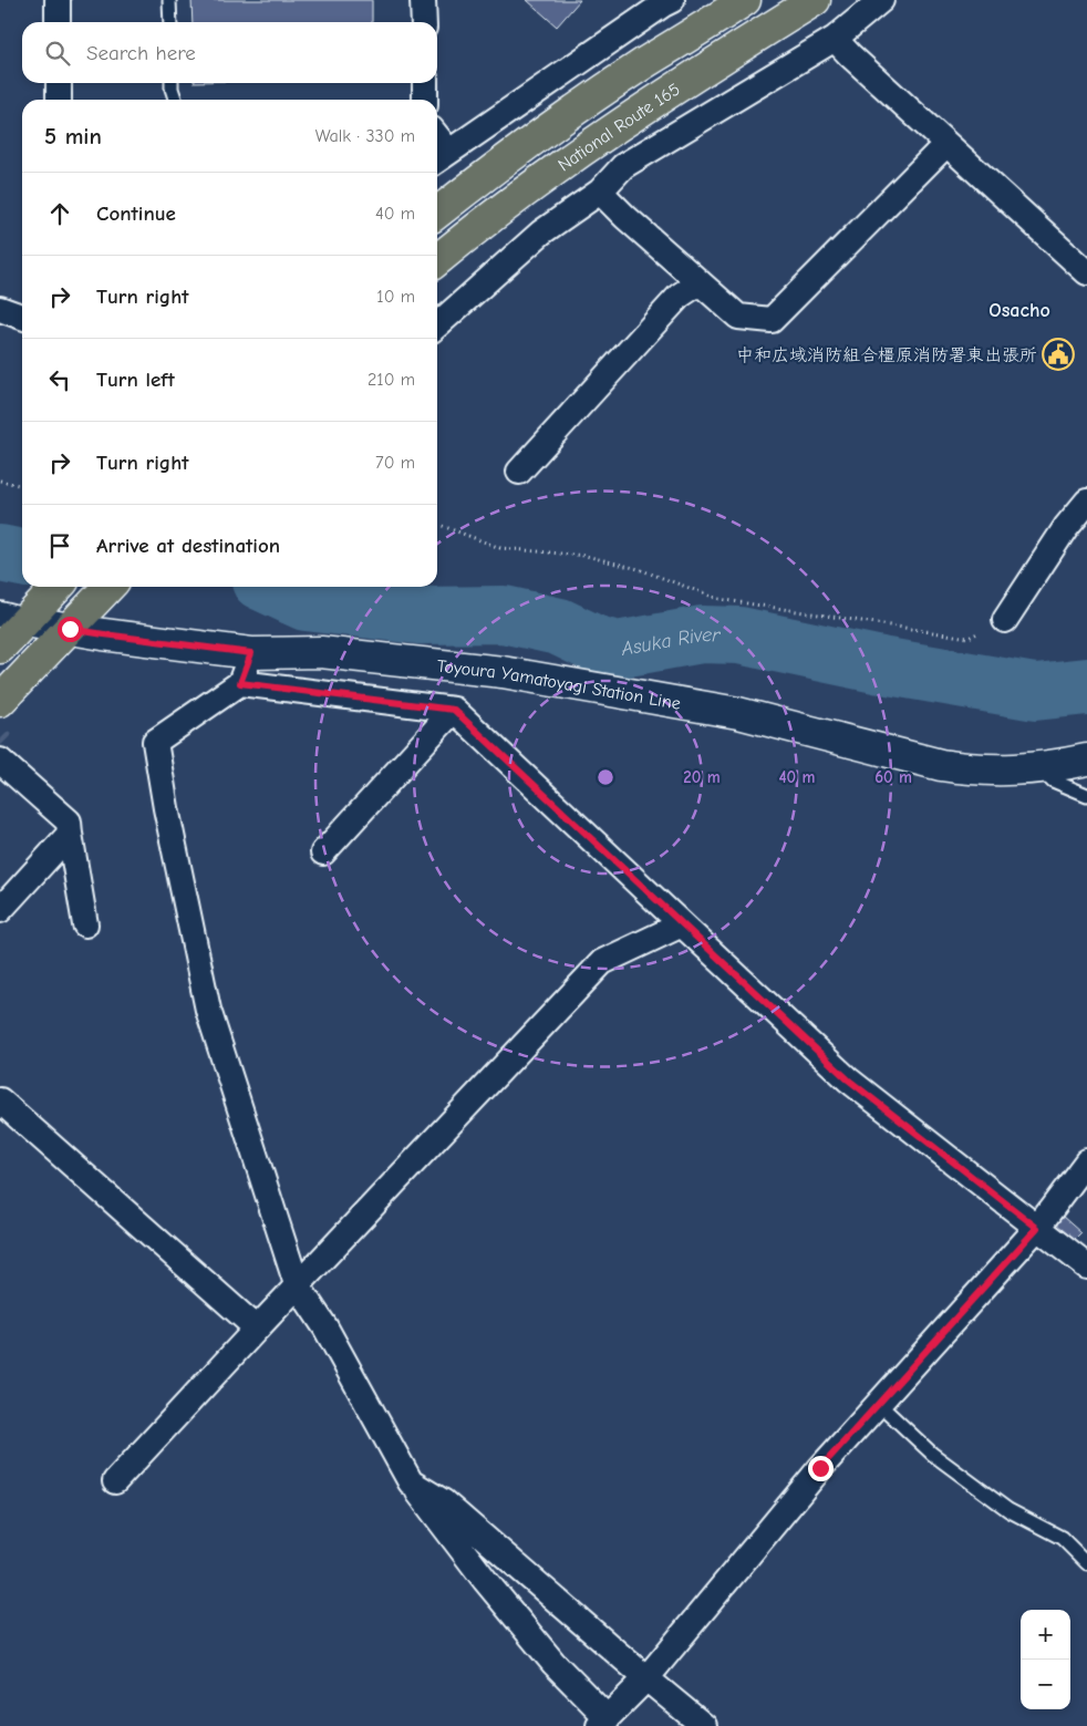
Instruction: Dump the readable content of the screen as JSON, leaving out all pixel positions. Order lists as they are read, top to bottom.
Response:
{
  "streets": {
    "highway": ["National Route 165"],
    "main road": ["Toyoura Yamatoyagi Station Line"]
  },
  "districts": ["Osacho"],
  "water": ["Asuka River"],
  "places": {
    "public building": ["中和広域消防組合橿原消防署東出張所"]
  },
  "page": {
    "search": "Search here",
    "heading": ["5 min", "Walk · 330 m"],
    "list": [
      ["Continue", "40 m"],
      ["Turn right", "10 m"],
      ["Turn left", "210 m"],
      ["Turn right", "70 m"],
      "Arrive at destination"
    ],
    "map_buttons": ["+", "−"]
  },
  "rings": ["20 m", "40 m", "60 m"]
}
